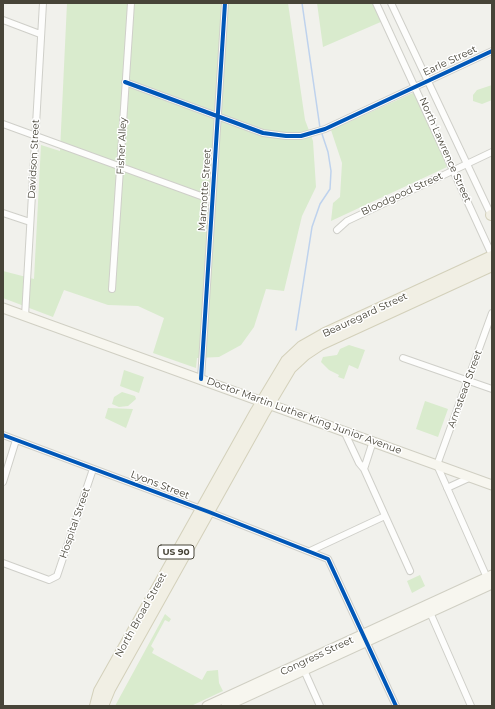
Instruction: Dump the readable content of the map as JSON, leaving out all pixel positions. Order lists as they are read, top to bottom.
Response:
{
  "streets": {
    "main road": ["Beauregard Street", "US 90", "North Broad Street"],
    "street": [
      "Earle Street",
      "Fisher Alley",
      "North Lawrence Street",
      "Davidson Street",
      "Marmotte Street",
      "Bloodgood Street",
      "Armstead Street",
      "Doctor Martin Luther King Junior Avenue",
      "Lyons Street",
      "Hospital Street",
      "Congress Street"
    ]
  },
  "crossings": [
    ["Earle Street", "Fisher Alley"],
    ["Earle Street", "North Lawrence Street"],
    ["Earle Street", "Marmotte Street"],
    ["North Lawrence Street", "Bloodgood Street"],
    ["North Lawrence Street", "Beauregard Street"],
    ["Davidson Street", "Doctor Martin Luther King Junior Avenue"],
    ["Marmotte Street", "Doctor Martin Luther King Junior Avenue"],
    ["Beauregard Street", "Doctor Martin Luther King Junior Avenue"],
    ["Beauregard Street", "North Broad Street"],
    ["Armstead Street", "Doctor Martin Luther King Junior Avenue"],
    ["Doctor Martin Luther King Junior Avenue", "North Broad Street"],
    ["Lyons Street", "Hospital Street"],
    ["Lyons Street", "North Broad Street"],
    ["Lyons Street", "Congress Street"]
  ]
}
